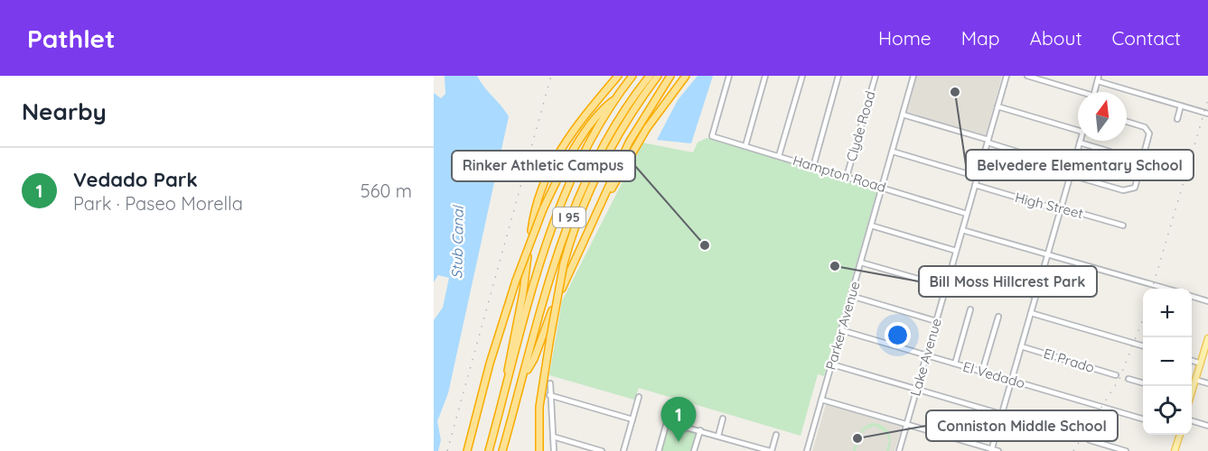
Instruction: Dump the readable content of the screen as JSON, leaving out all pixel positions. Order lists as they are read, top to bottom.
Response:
{
  "streets": {
    "highway": ["I 95"],
    "street": [
      "Clyde Road",
      "Hampton Road",
      "High Street",
      "Parker Avenue",
      "Lake Avenue",
      "El Prado",
      "El Vedado"
    ]
  },
  "crossings": [
    ["Clyde Road", "Hampton Road"],
    ["Hampton Road", "Parker Avenue"],
    ["Hampton Road", "Lake Avenue"],
    ["High Street", "Lake Avenue"],
    ["Parker Avenue", "El Vedado"],
    ["Lake Avenue", "El Vedado"]
  ],
  "water": ["Stub Canal"],
  "places": [
    "Belvedere Elementary School",
    "Rinker Athletic Campus",
    "Bill Moss Hillcrest Park",
    "Conniston Middle School"
  ],
  "north": "top",
  "page": {
    "header": "Pathlet",
    "nav": [
      "Home",
      "Map",
      "About",
      "Contact"
    ],
    "heading": "Nearby",
    "list": [
      {
        "mark": "1",
        "name": "Vedado Park",
        "note": "Park · Paseo Morella",
        "value": "560 m"
      }
    ],
    "map_buttons": ["+", "−"],
    "pins": "1"
  }
}
